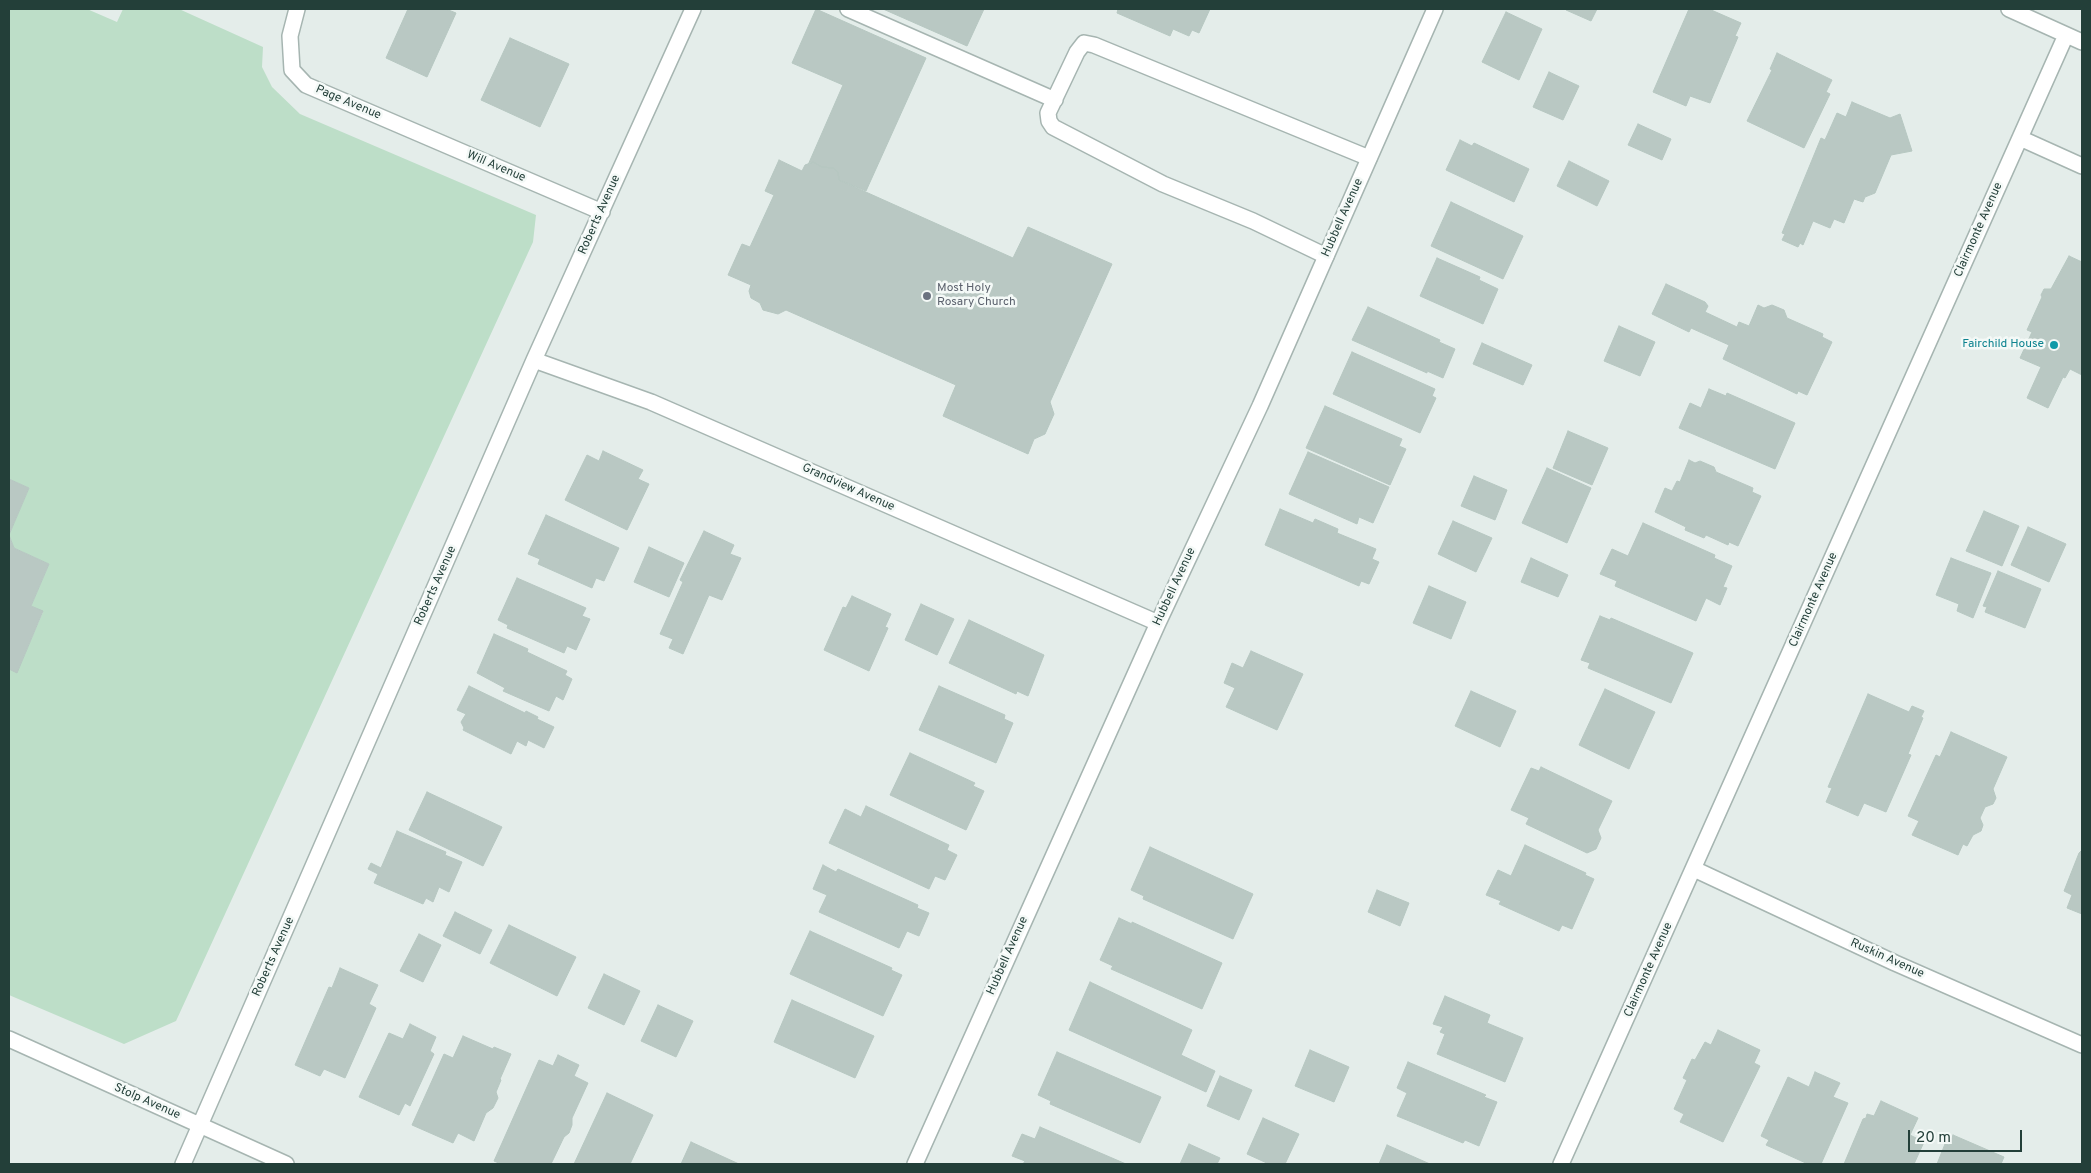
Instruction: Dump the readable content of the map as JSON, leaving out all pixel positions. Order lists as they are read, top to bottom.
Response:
{
  "streets": {
    "street": [
      "Page Avenue",
      "Will Avenue",
      "Roberts Avenue",
      "Hubbell Avenue",
      "Clairmonte Avenue",
      "Grandview Avenue",
      "Ruskin Avenue",
      "Stolp Avenue"
    ]
  },
  "crossings": [
    ["Page Avenue", "Will Avenue"],
    ["Will Avenue", "Roberts Avenue"],
    ["Roberts Avenue", "Grandview Avenue"],
    ["Roberts Avenue", "Stolp Avenue"],
    ["Hubbell Avenue", "Grandview Avenue"],
    ["Clairmonte Avenue", "Ruskin Avenue"]
  ],
  "places": ["Most Holy Rosary Church", "Fairchild House"],
  "scale_bar": "20 m"
}
